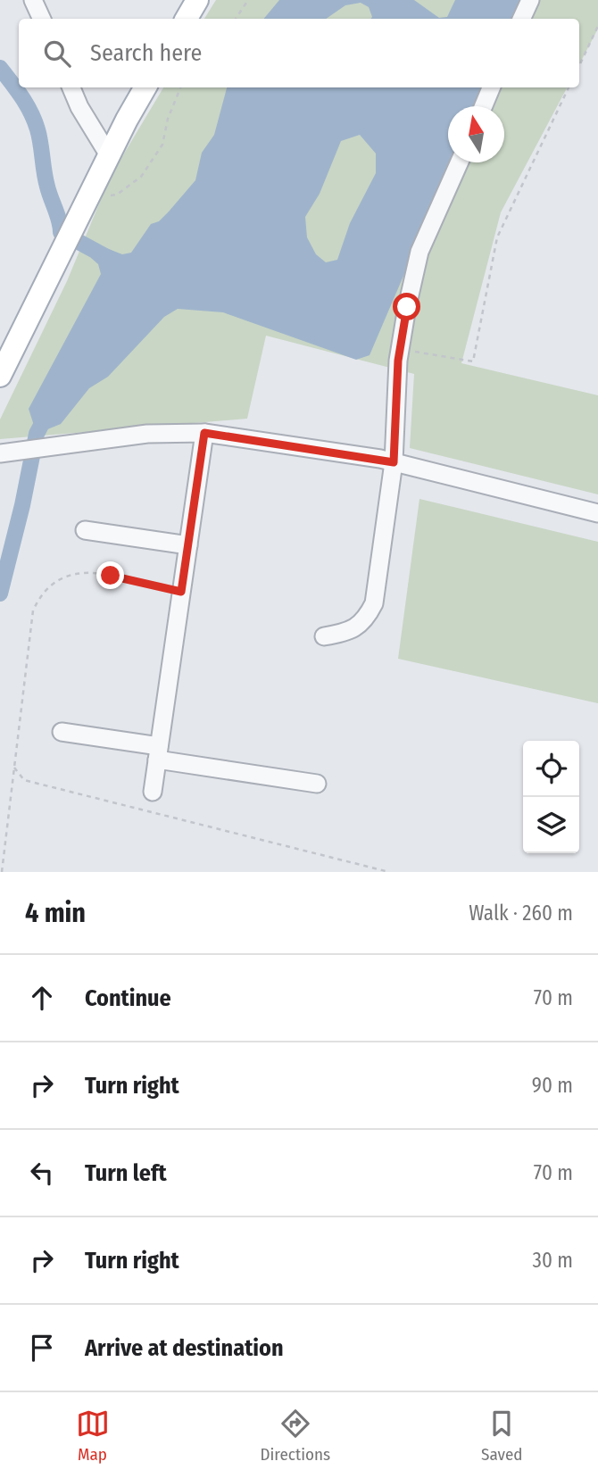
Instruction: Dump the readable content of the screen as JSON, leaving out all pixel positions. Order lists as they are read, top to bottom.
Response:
{
  "north": "top",
  "page": {
    "search": "Search here",
    "heading": ["4 min", "Walk · 260 m"],
    "list": [
      ["Continue", "70 m"],
      ["Turn right", "90 m"],
      ["Turn left", "70 m"],
      ["Turn right", "30 m"],
      "Arrive at destination"
    ],
    "nav": ["Map", "Directions", "Saved"]
  }
}
